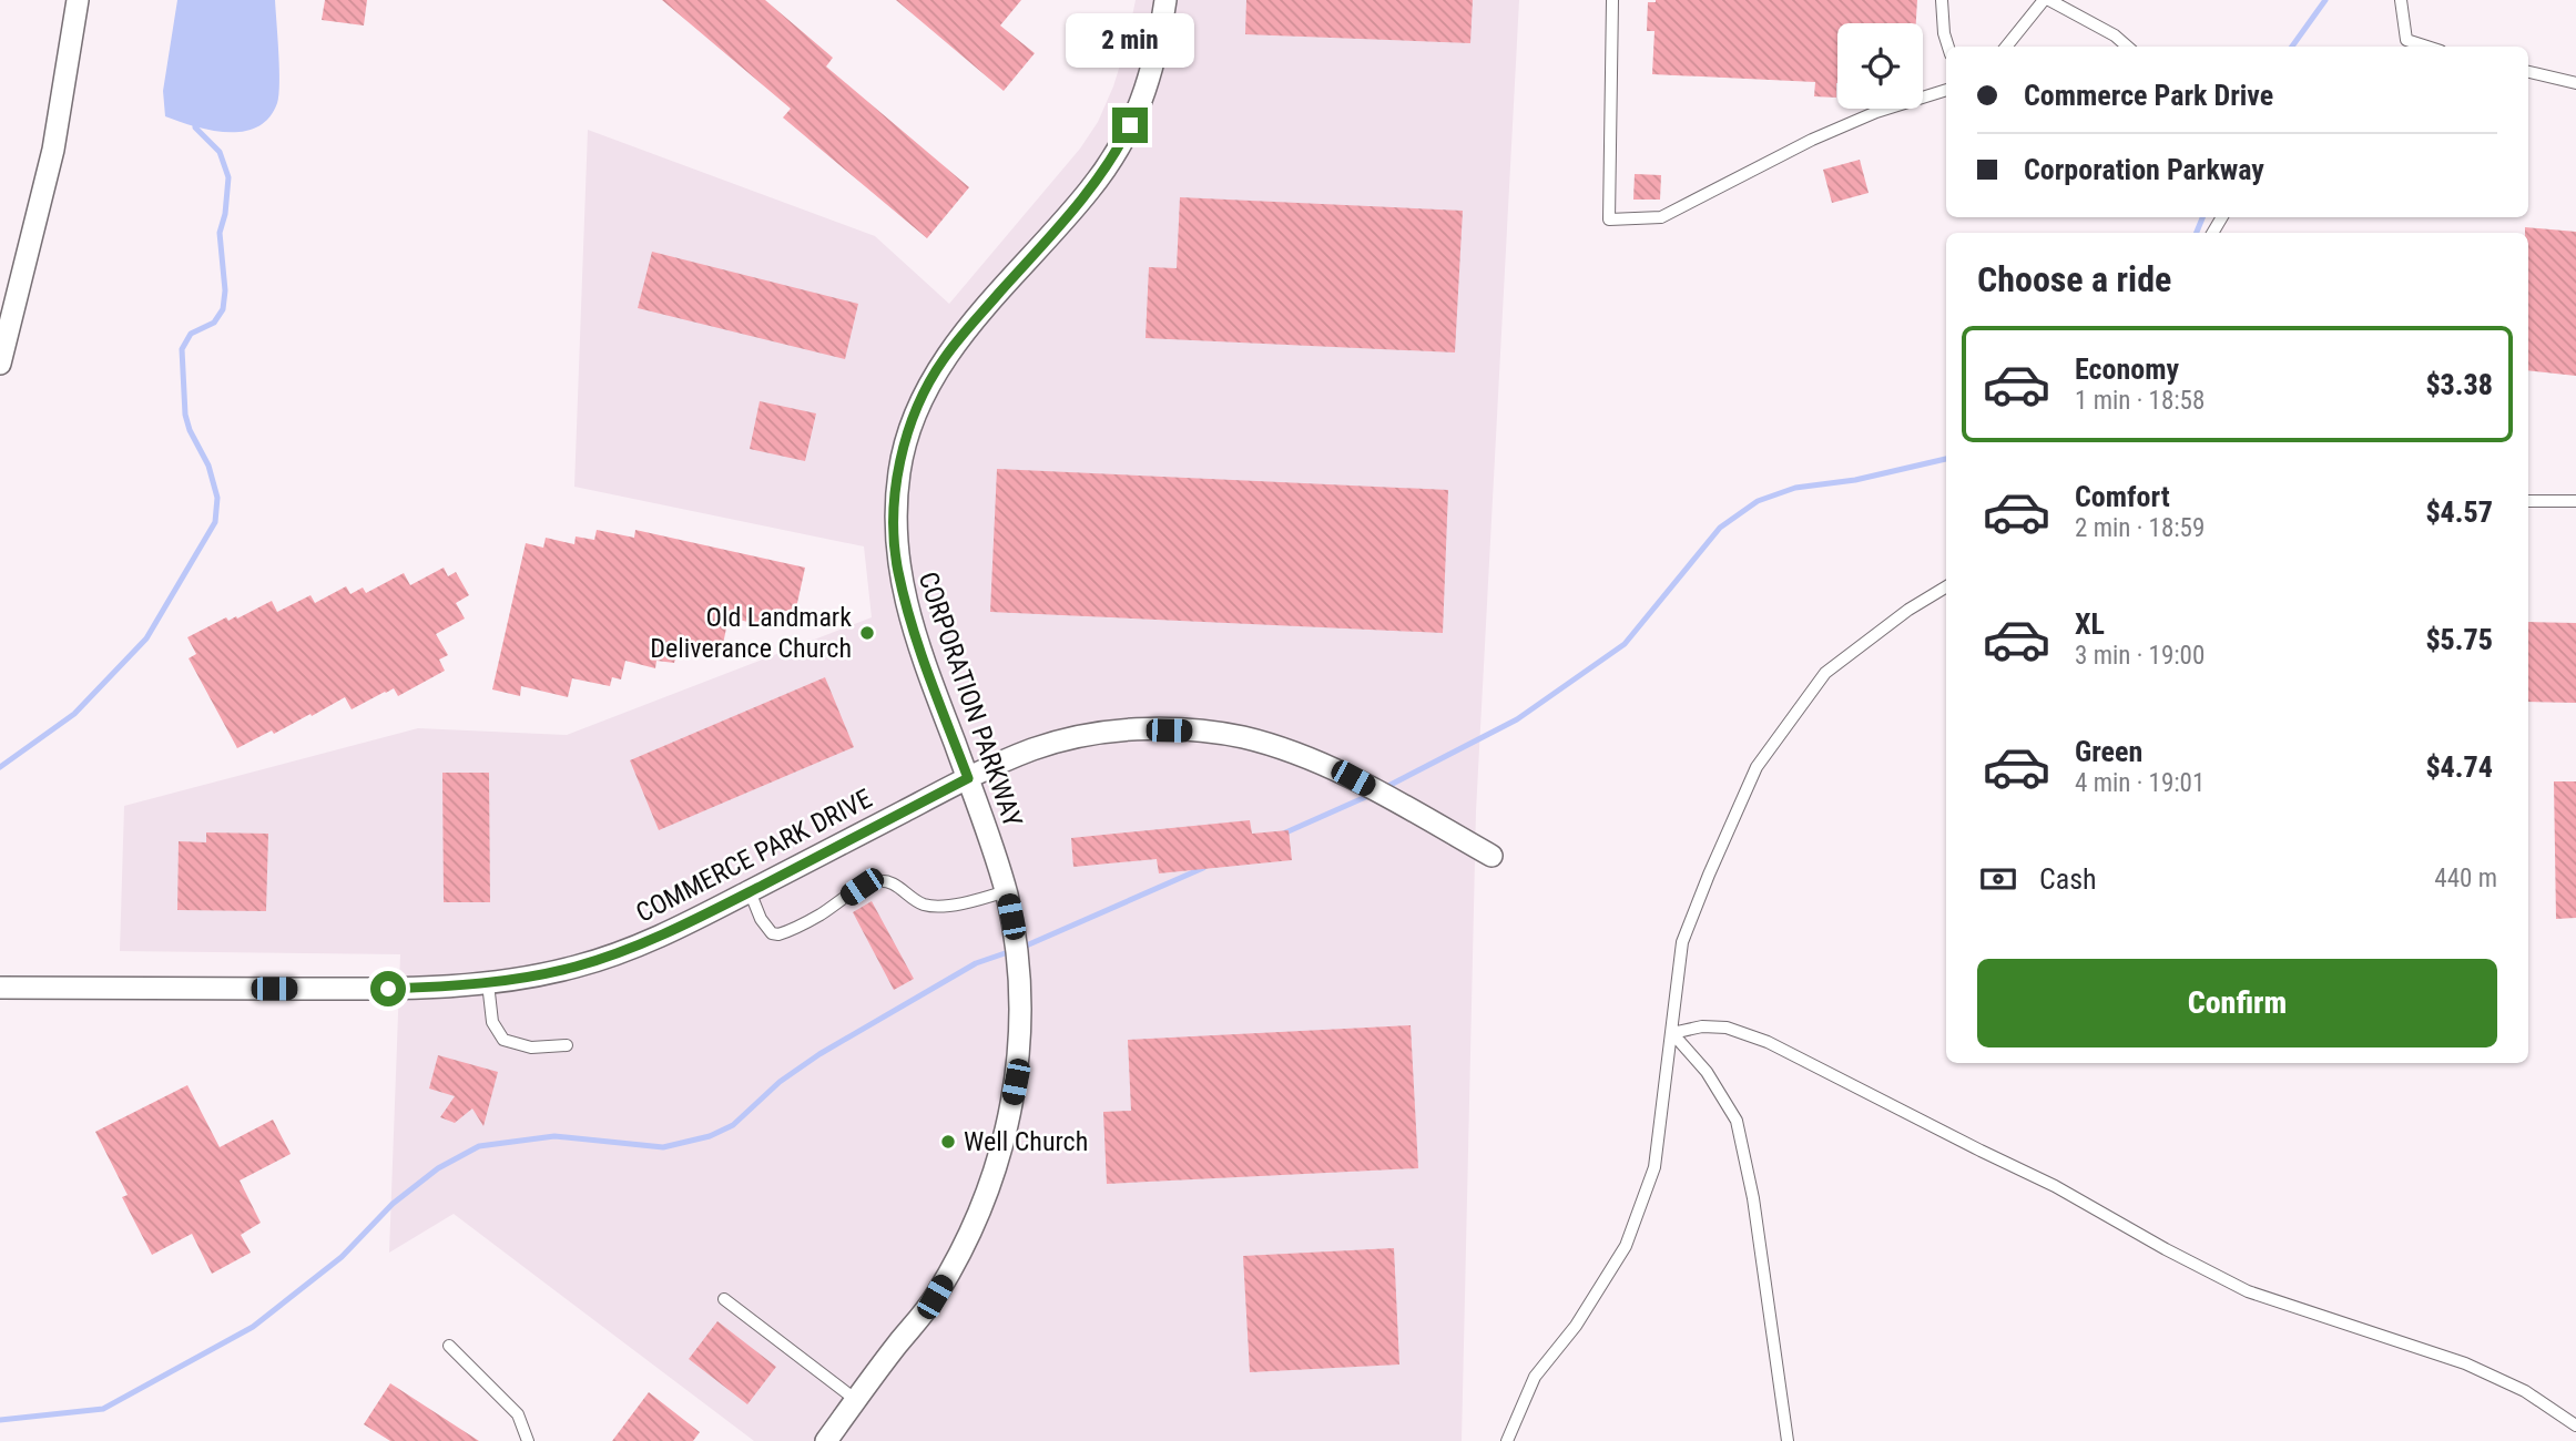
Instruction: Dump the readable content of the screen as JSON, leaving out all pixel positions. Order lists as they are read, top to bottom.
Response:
{
  "streets": {
    "street": ["CORPORATION PARKWAY", "COMMERCE PARK DRIVE"]
  },
  "crossings": [
    ["CORPORATION PARKWAY", "COMMERCE PARK DRIVE"]
  ],
  "places": ["Old Landmark Deliverance Church", "Well Church"],
  "page": {
    "bubble": "2 min",
    "banner": ["Commerce Park Drive", "Corporation Parkway"],
    "heading": "Choose a ride",
    "list": [
      {
        "name": "Economy",
        "note": "1 min · 18:58",
        "value": "$3.38"
      },
      {
        "name": "Comfort",
        "note": "2 min · 18:59",
        "value": "$4.57"
      },
      {
        "name": "XL",
        "note": "3 min · 19:00",
        "value": "$5.75"
      },
      {
        "name": "Green",
        "note": "4 min · 19:01",
        "value": "$4.74"
      }
    ],
    "pay": ["Cash", "440 m"],
    "buttons": "Confirm"
  }
}
